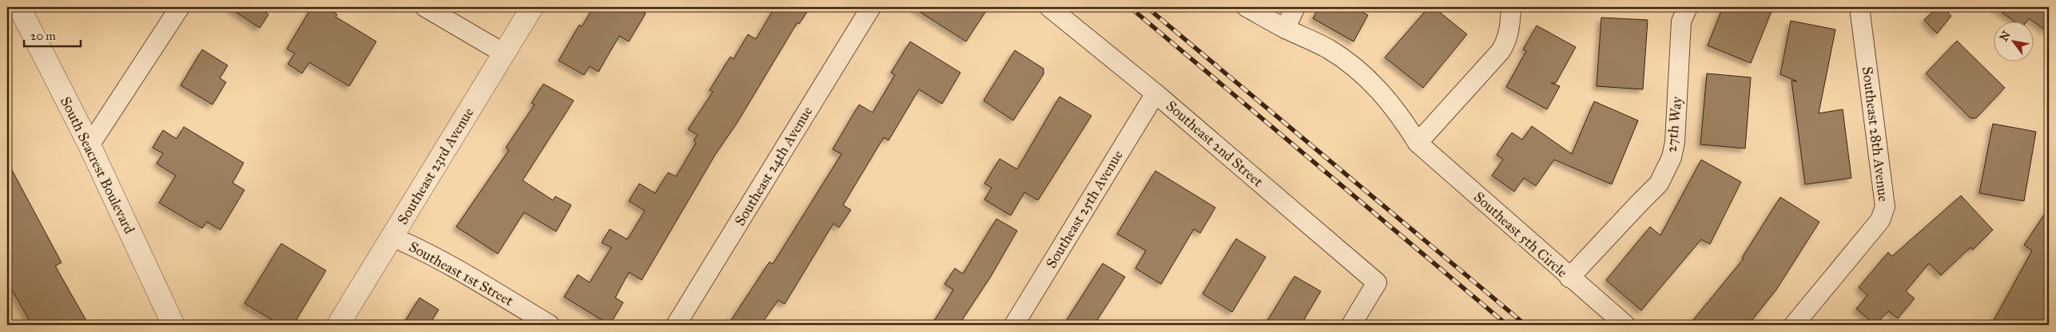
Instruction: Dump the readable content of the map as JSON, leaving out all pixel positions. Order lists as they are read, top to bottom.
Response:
{
  "streets": {
    "street": [
      "27th Way",
      "Southeast 28th Avenue",
      "Southeast 2nd Street",
      "South Seacrest Boulevard",
      "Southeast 23rd Avenue",
      "Southeast 24th Avenue",
      "Southeast 25th Avenue",
      "Southeast 5th Circle",
      "Southeast 1st Street"
    ]
  },
  "crossings": [
    ["27th Way", "Southeast 5th Circle"],
    ["Southeast 2nd Street", "Southeast 25th Avenue"],
    ["Southeast 23rd Avenue", "Southeast 1st Street"]
  ],
  "scale_bar": "20 m",
  "north": "top left"
}
